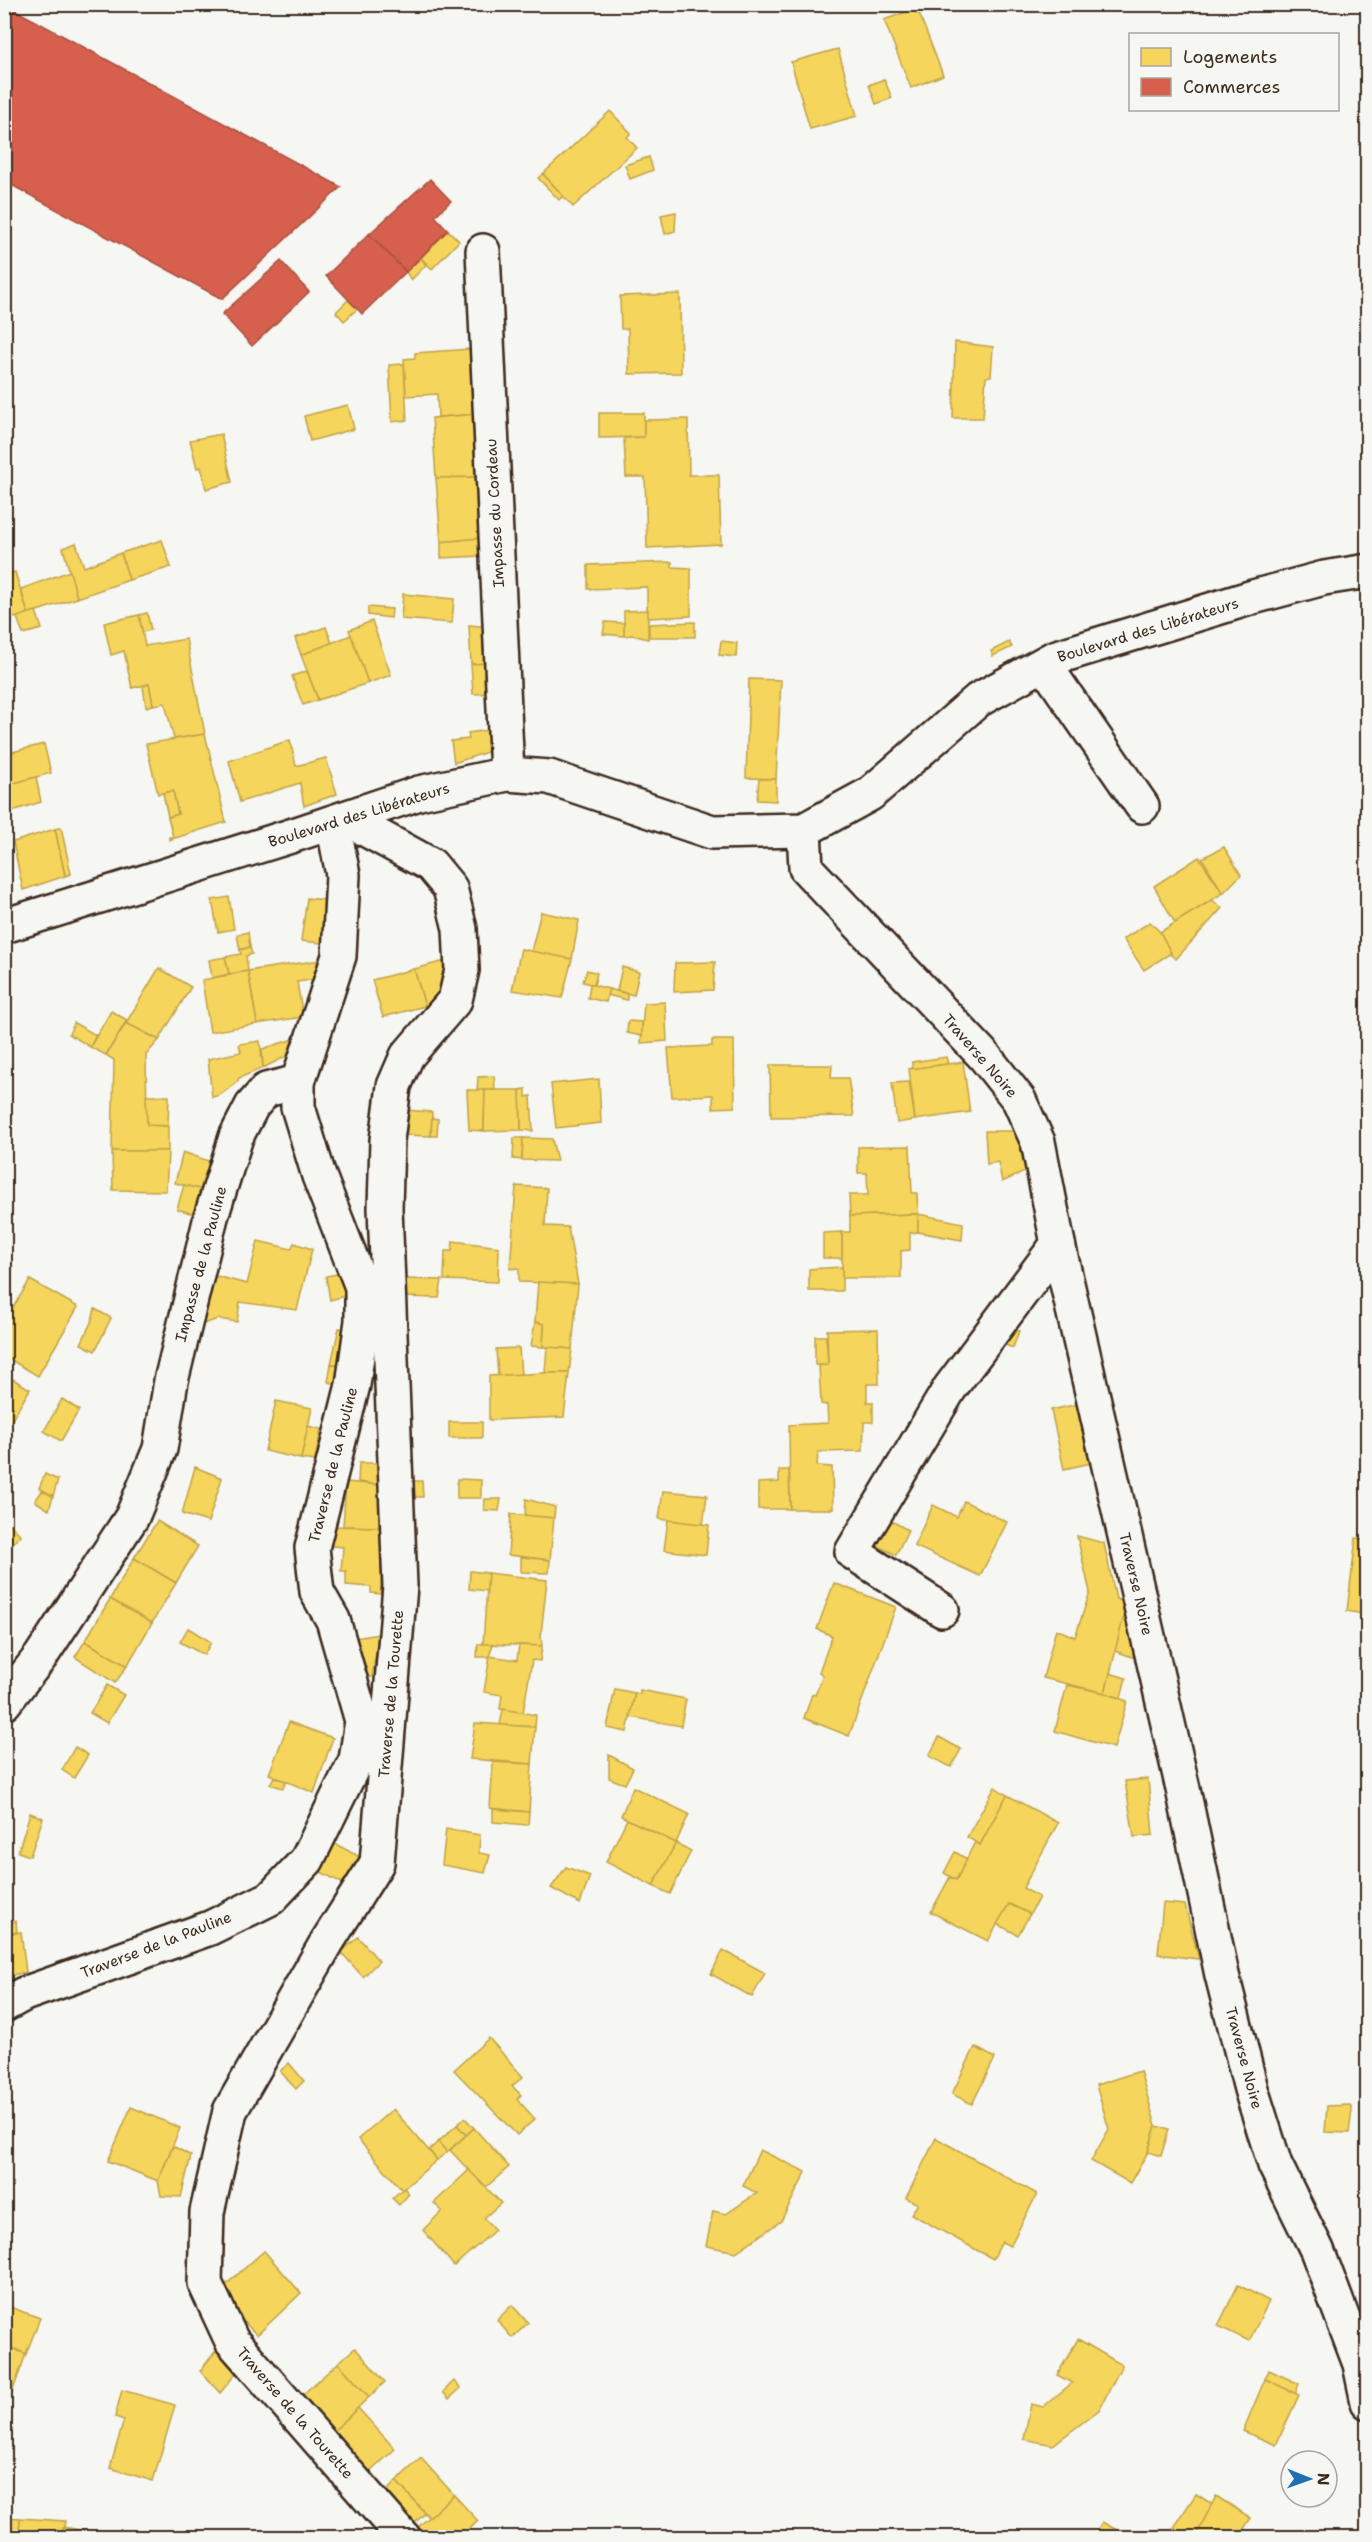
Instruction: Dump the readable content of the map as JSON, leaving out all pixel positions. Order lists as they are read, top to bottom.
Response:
{
  "streets": {
    "street": [
      "Impasse du Cordeau",
      "Boulevard des Libérateurs",
      "Traverse Noire",
      "Impasse de la Pauline",
      "Traverse de la Pauline",
      "Traverse de la Tourette"
    ]
  },
  "crossings": [
    ["Impasse du Cordeau", "Boulevard des Libérateurs"],
    ["Boulevard des Libérateurs", "Traverse Noire"],
    ["Boulevard des Libérateurs", "Traverse de la Tourette"],
    ["Impasse de la Pauline", "Traverse de la Pauline"]
  ],
  "legend": ["Logements", "Commerces"],
  "north": "right"
}
